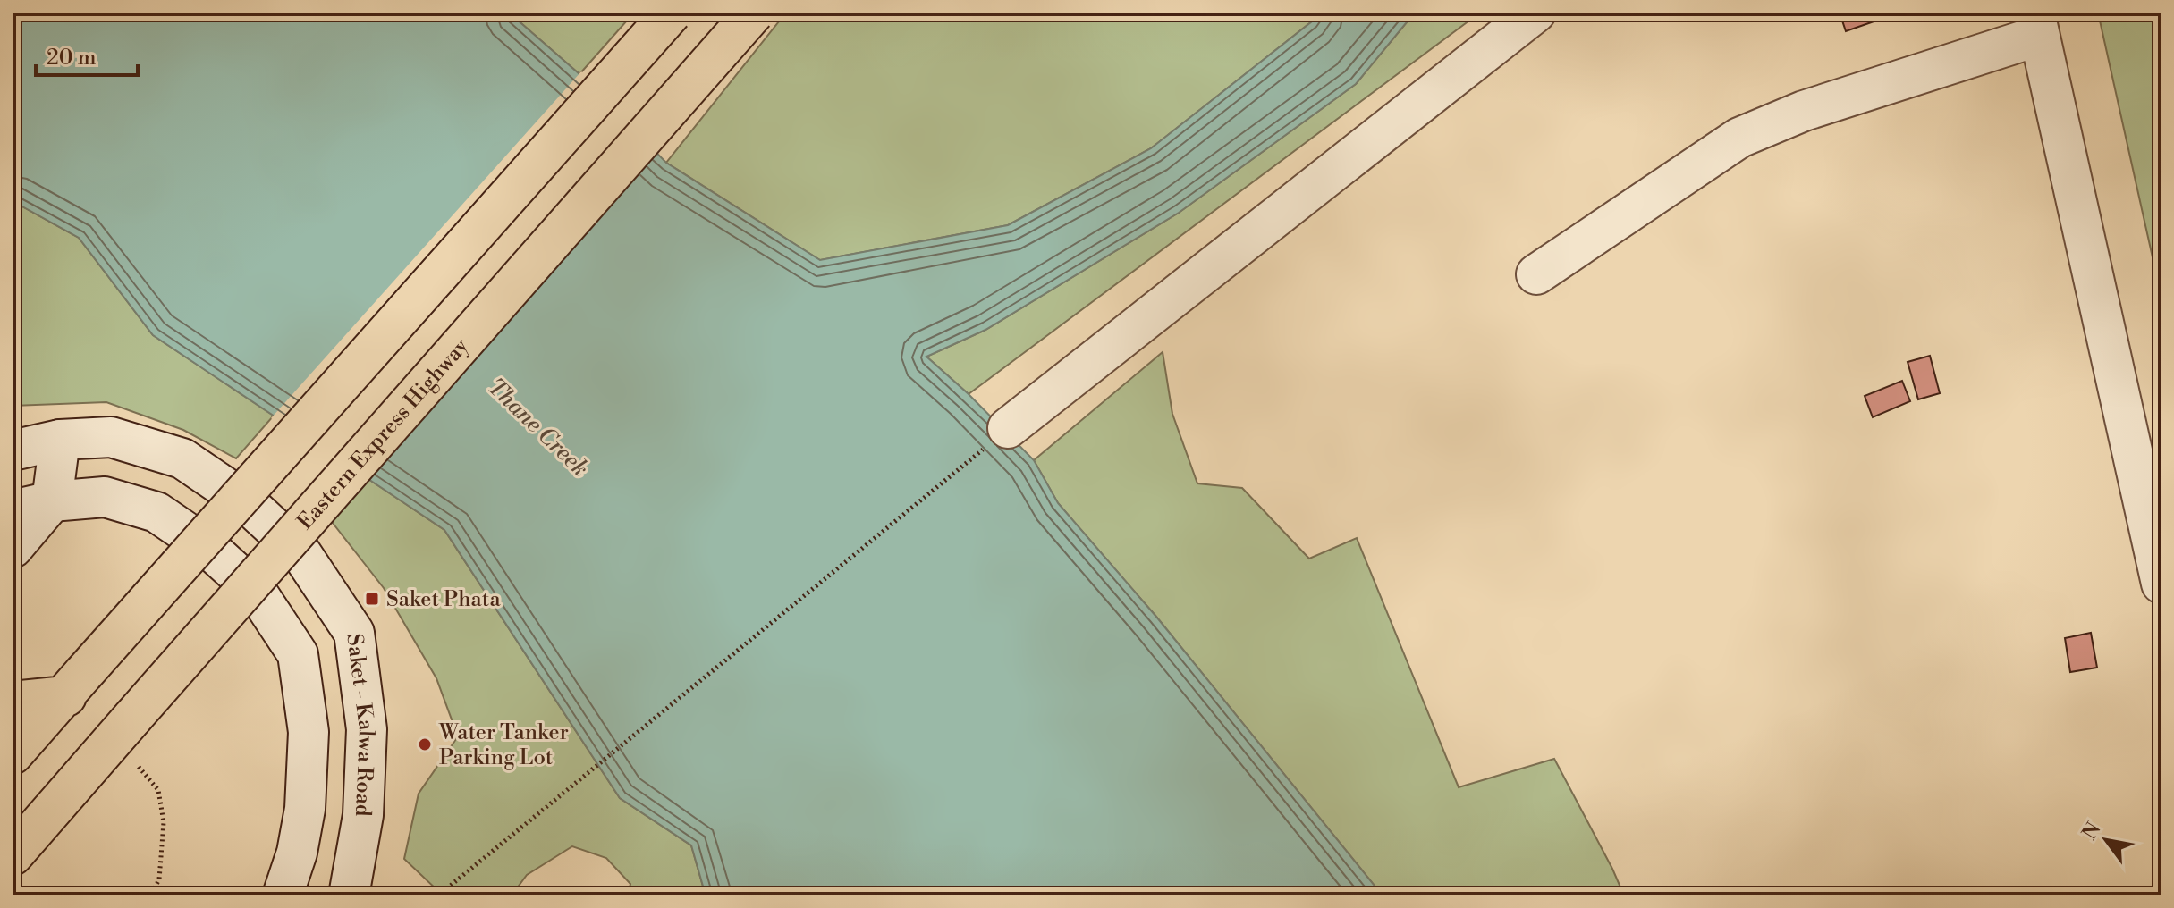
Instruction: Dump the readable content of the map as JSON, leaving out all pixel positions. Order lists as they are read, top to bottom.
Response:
{
  "streets": {
    "highway": ["Eastern Express Highway"],
    "street": ["Saket - Kalwa Road"]
  },
  "water": ["Thane Creek"],
  "places": {
    "transit": ["Saket Phata"],
    "other": ["Water Tanker Parking Lot"]
  },
  "scale_bar": "20 m",
  "north": "top left"
}
